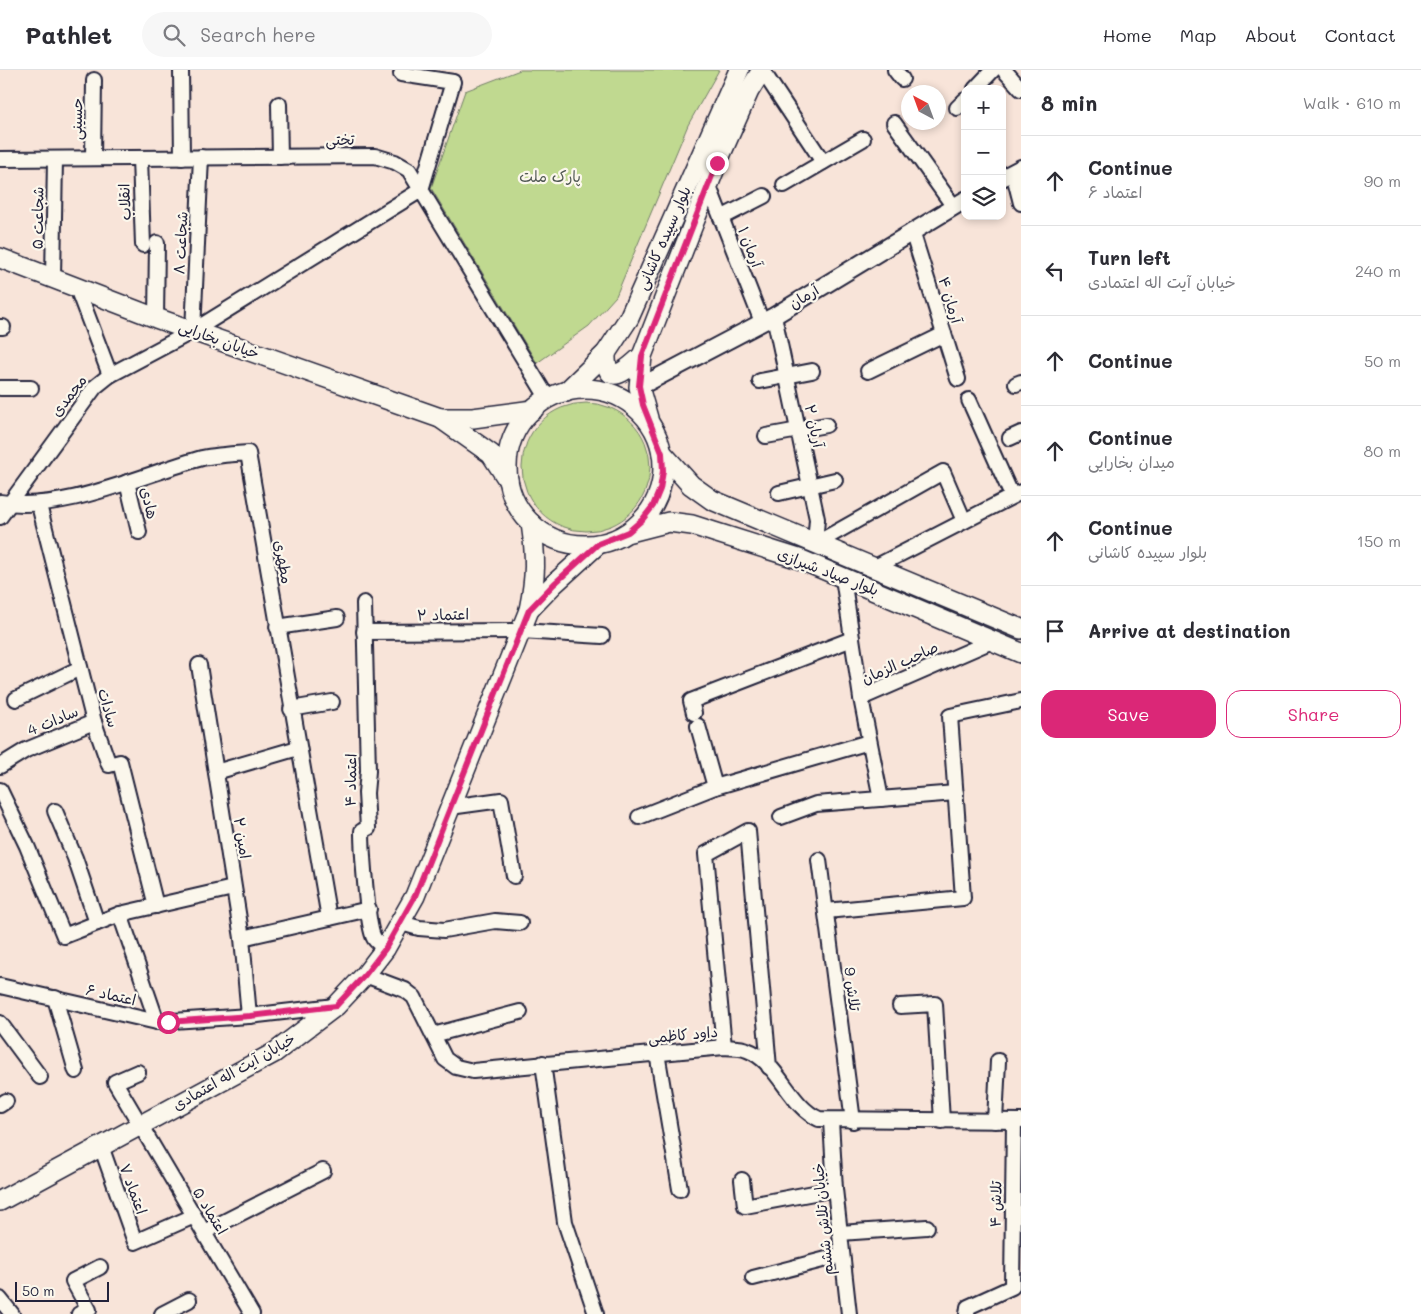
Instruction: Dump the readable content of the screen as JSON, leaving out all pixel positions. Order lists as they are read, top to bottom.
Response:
{
  "streets": {
    "main road": [
      "بلوار سپیده کاشانی",
      "خیابان بخارایی",
      "بلوار صیاد شیرازی",
      "خیابان آیت اله اعتمادی"
    ],
    "street": [
      "حسینی",
      "تختی",
      "انقلاب",
      "شجاعت ۵",
      "شجاعت ۸",
      "آرمان ۱",
      "آرمان",
      "آرمان ۴",
      "محمدی",
      "آریان ۲",
      "هادی",
      "مطهری",
      "اعتماد ۲",
      "صاحب الزمان",
      "سادات",
      "سادات 4",
      "اعتماد ۴",
      "امین ۲",
      "تلاش 9",
      "اعتماد ۶",
      "داود کاظمی",
      "اعتماد ۷",
      "تلاش ۴",
      "اعتماد ۵",
      "خیابان تلاش ششم"
    ]
  },
  "crossings": [
    ["حسینی", "تختی"],
    ["تختی", "انقلاب"],
    ["تختی", "شجاعت ۵"],
    ["تختی", "بلوار سپیده کاشانی"],
    ["تختی", "شجاعت ۸"],
    ["تختی", "خیابان بخارایی"],
    ["تختی", "محمدی"],
    ["تختی", "بلوار صیاد شیرازی"],
    ["انقلاب", "خیابان بخارایی"],
    ["شجاعت ۵", "خیابان بخارایی"],
    ["بلوار سپیده کاشانی", "آرمان ۱"],
    ["بلوار سپیده کاشانی", "آرمان"],
    ["بلوار سپیده کاشانی", "خیابان بخارایی"],
    ["بلوار سپیده کاشانی", "بلوار صیاد شیرازی"],
    ["شجاعت ۸", "خیابان بخارایی"],
    ["شجاعت ۸", "محمدی"],
    ["آرمان ۱", "آرمان"],
    ["آرمان ۱", "آریان ۲"],
    ["آرمان", "آرمان ۴"],
    ["آرمان", "آریان ۲"],
    ["خیابان بخارایی", "محمدی"],
    ["خیابان بخارایی", "بلوار صیاد شیرازی"],
    ["محمدی", "مطهری"],
    ["آریان ۲", "بلوار صیاد شیرازی"],
    ["هادی", "مطهری"],
    ["مطهری", "سادات"],
    ["بلوار صیاد شیرازی", "صاحب الزمان"],
    ["اعتماد ۲", "اعتماد ۴"],
    ["اعتماد ۲", "خیابان آیت اله اعتمادی"],
    ["سادات", "سادات 4"],
    ["اعتماد ۴", "خیابان آیت اله اعتمادی"],
    ["امین ۲", "اعتماد ۶"],
    ["تلاش 9", "داود کاظمی"],
    ["اعتماد ۶", "خیابان آیت اله اعتمادی"],
    ["داود کاظمی", "خیابان آیت اله اعتمادی"],
    ["داود کاظمی", "تلاش ۴"],
    ["داود کاظمی", "خیابان تلاش ششم"],
    ["خیابان آیت اله اعتمادی", "اعتماد ۷"],
    ["خیابان آیت اله اعتمادی", "اعتماد ۵"],
    ["اعتماد ۷", "اعتماد ۵"]
  ],
  "parks": ["پارک ملت"],
  "scale_bar": "50 m",
  "north": "top left",
  "page": {
    "header": "Pathlet",
    "search": "Search here",
    "nav": [
      "Home",
      "Map",
      "About",
      "Contact"
    ],
    "heading": ["8 min", "Walk · 610 m"],
    "map_buttons": ["+", "−"],
    "list": [
      ["Continue", "اعتماد ۶", "90 m"],
      ["Turn left", "خیابان آیت اله اعتمادی", "240 m"],
      ["Continue", "50 m"],
      ["Continue", "میدان بخارایی", "80 m"],
      ["Continue", "بلوار سپیده کاشانی", "150 m"],
      "Arrive at destination"
    ],
    "buttons": ["Save", "Share"],
    "scale": "50 m"
  }
}
